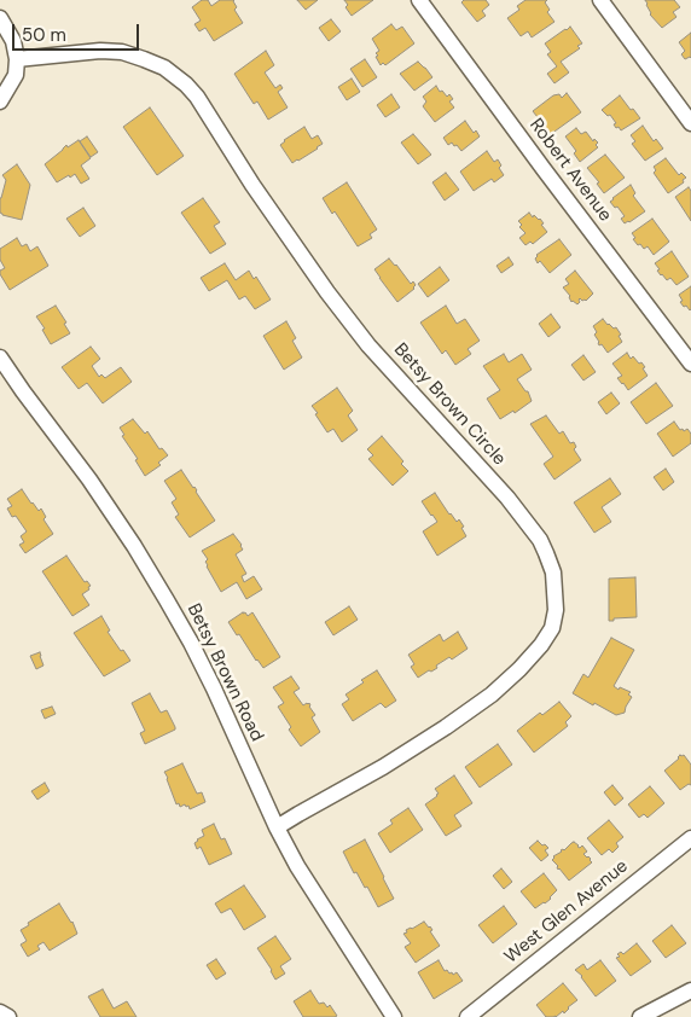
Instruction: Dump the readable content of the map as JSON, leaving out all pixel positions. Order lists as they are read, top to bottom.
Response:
{
  "streets": {
    "street": [
      "Robert Avenue",
      "Betsy Brown Circle",
      "Betsy Brown Road",
      "West Glen Avenue"
    ]
  },
  "crossings": [
    ["Betsy Brown Circle", "Betsy Brown Road"]
  ],
  "scale_bar": "50 m"
}
